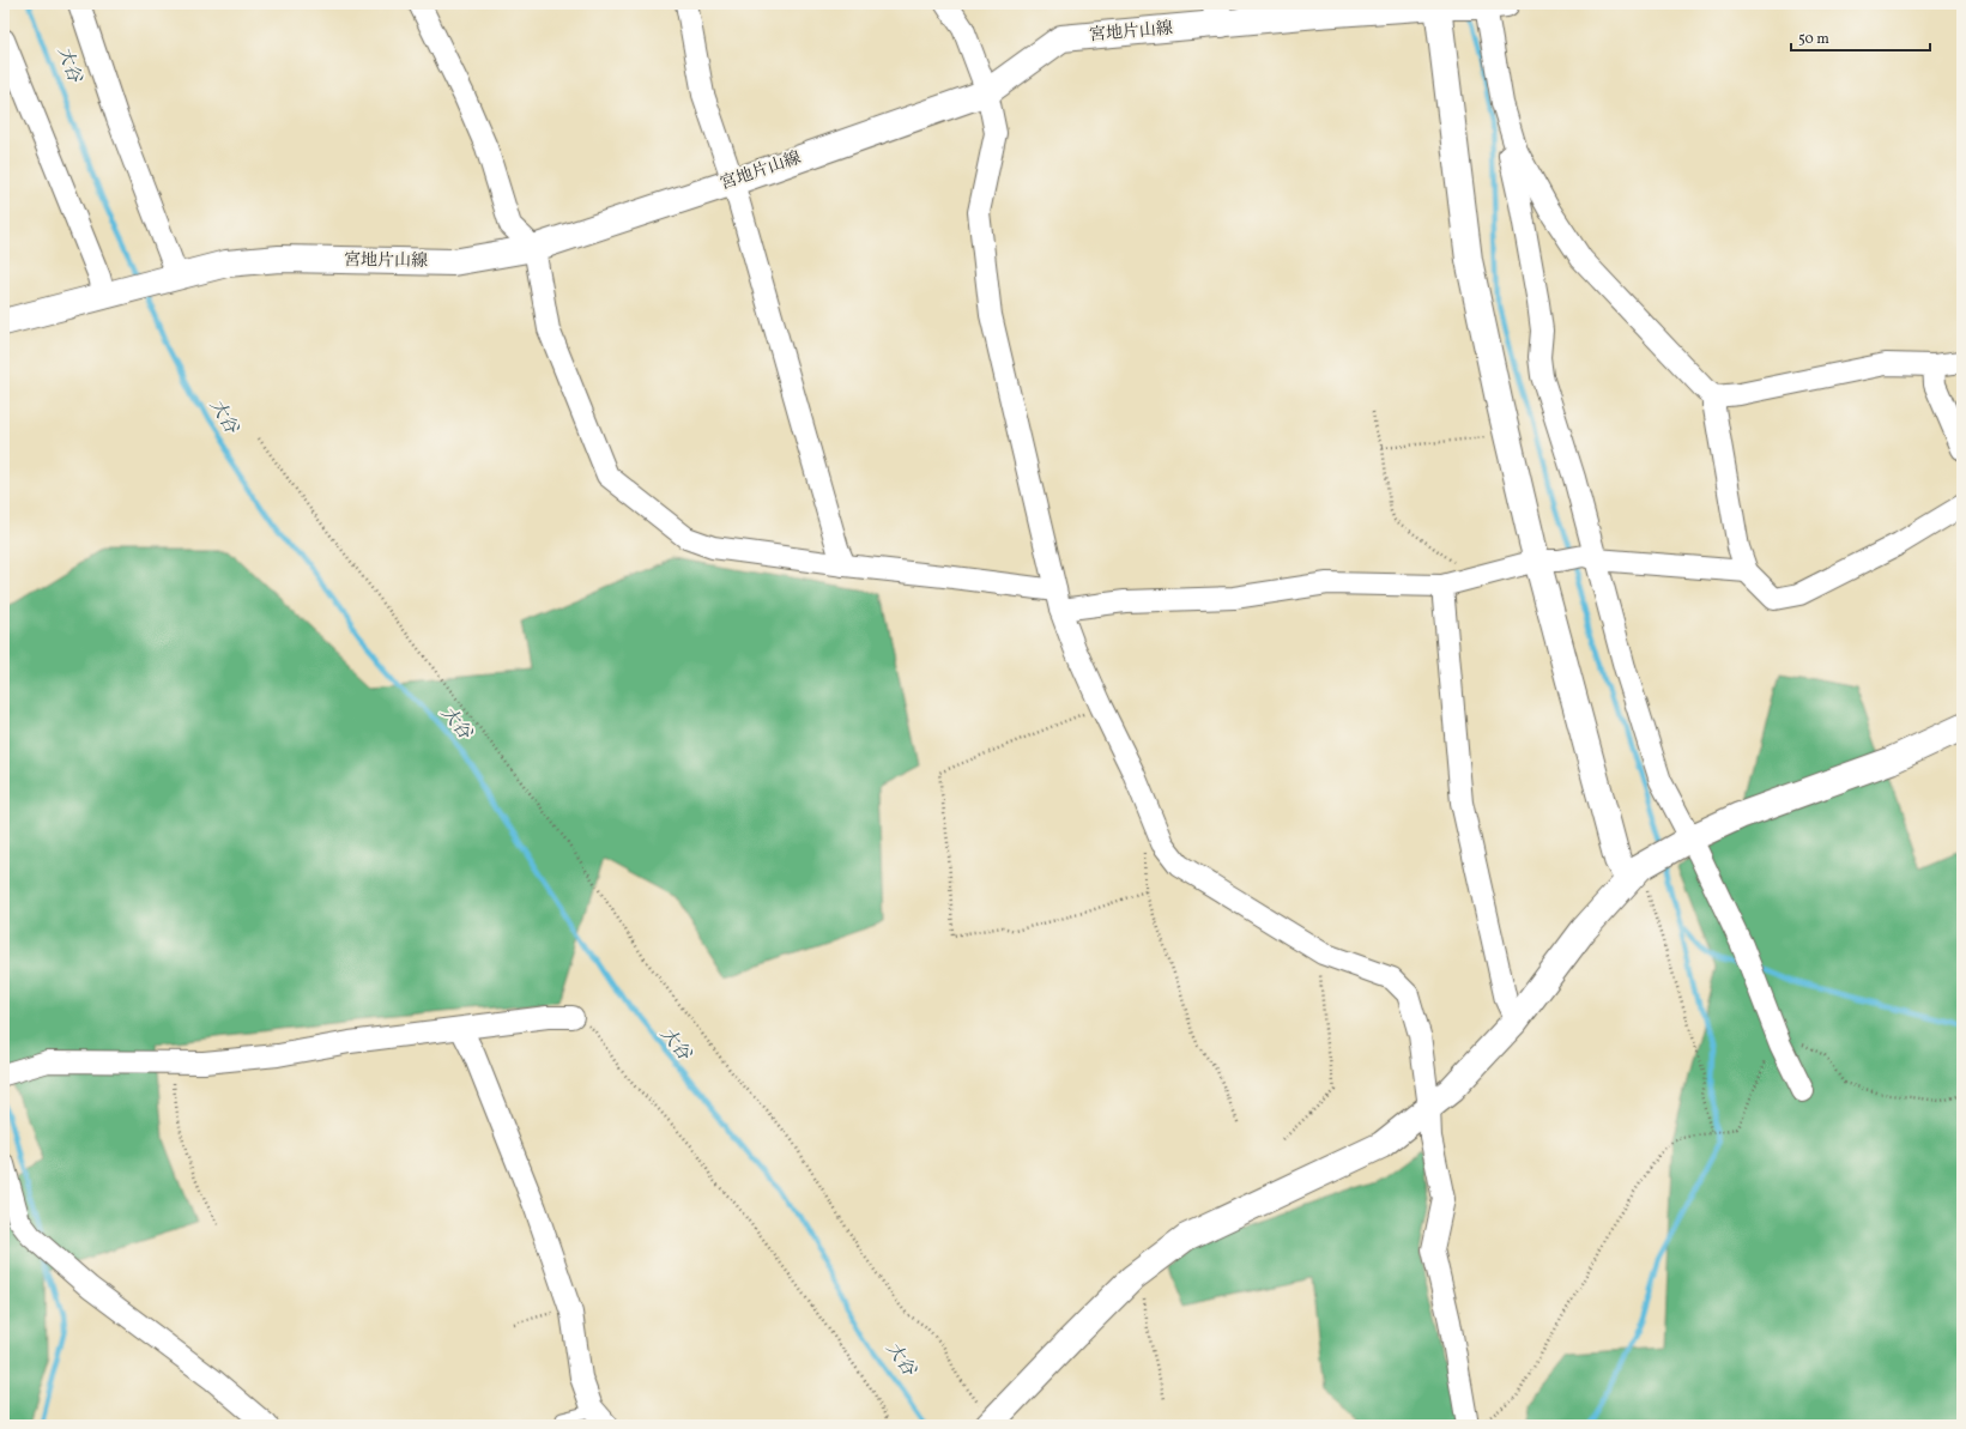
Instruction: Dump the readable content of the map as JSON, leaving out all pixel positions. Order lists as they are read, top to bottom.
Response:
{
  "streets": {
    "street": ["宮地片山線"]
  },
  "water": ["大谷"],
  "scale_bar": "50 m"
}
